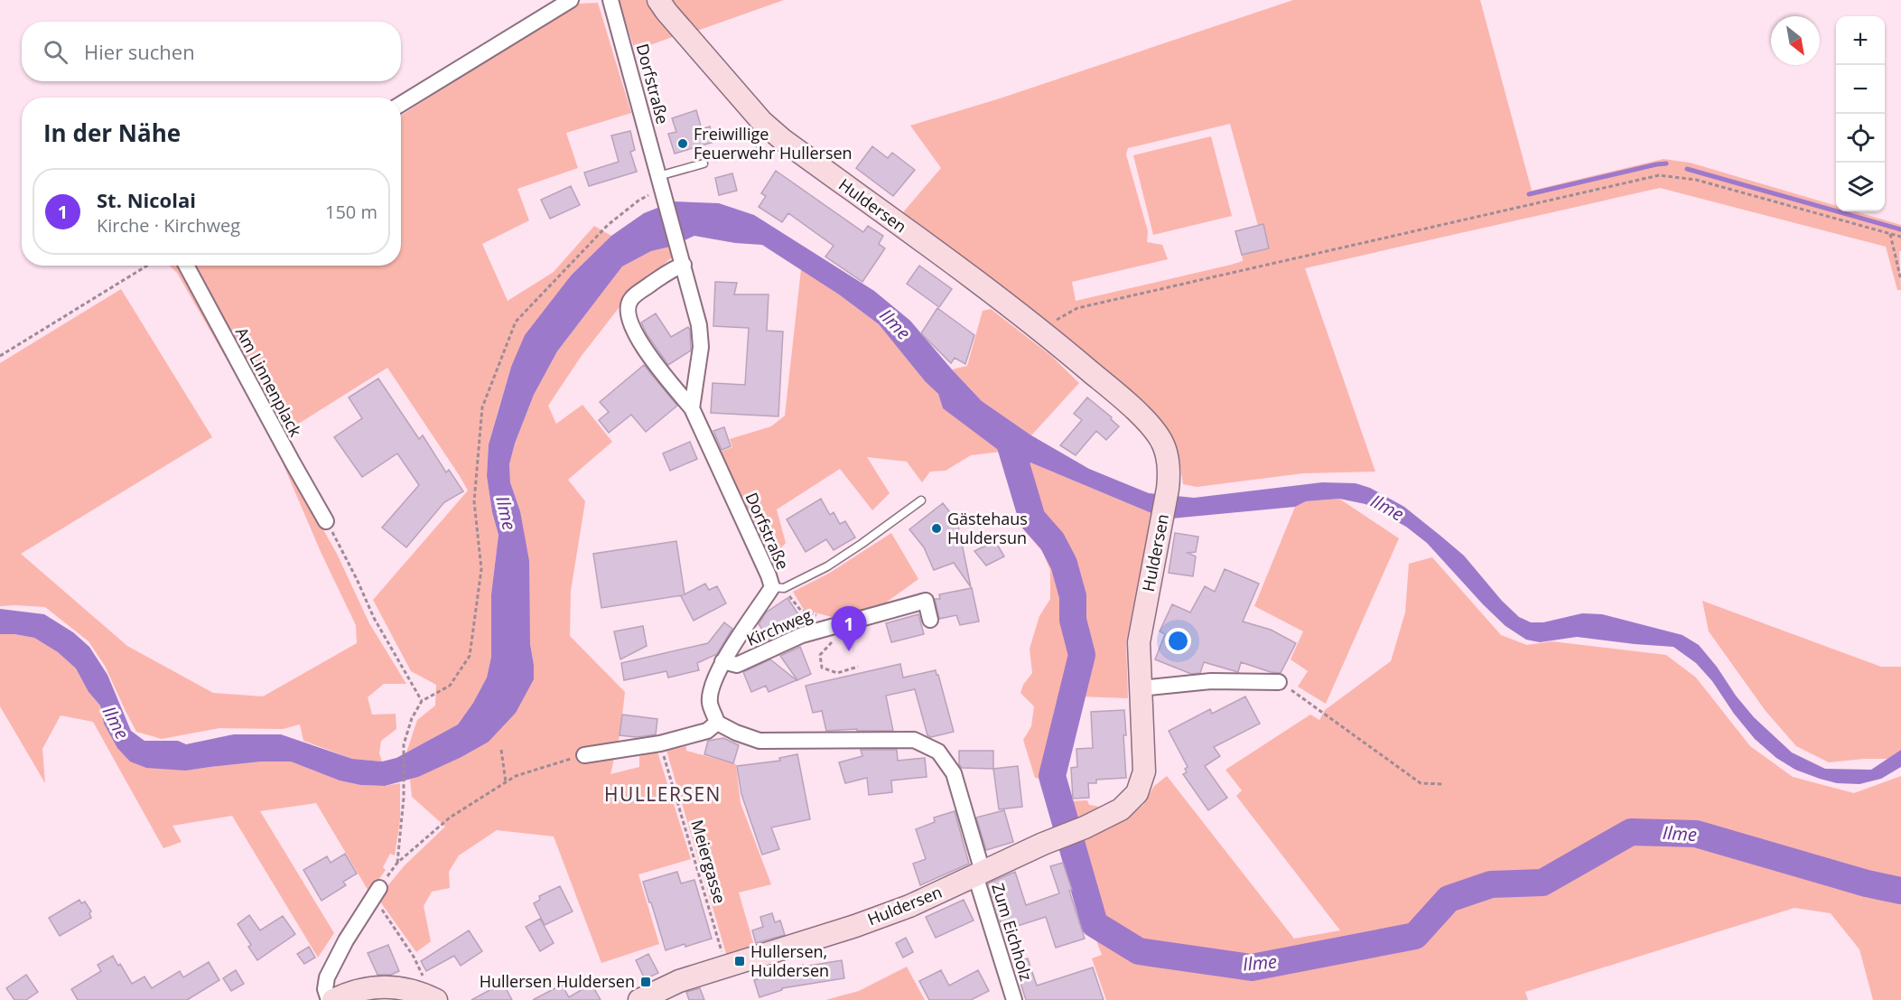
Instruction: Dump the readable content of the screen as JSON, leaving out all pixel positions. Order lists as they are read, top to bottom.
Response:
{
  "streets": {
    "street": [
      "Dorfstraße",
      "Huldersen",
      "Am Linnenplack",
      "Kirchweg",
      "Zum Eichholz"
    ],
    "path": ["Meiergasse"]
  },
  "crossings": [
    ["Dorfstraße", "Kirchweg"],
    ["Huldersen", "Meiergasse"],
    ["Huldersen", "Zum Eichholz"]
  ],
  "districts": ["HULLERSEN"],
  "water": ["Ilme"],
  "places": {
    "other": ["Freiwillige Feuerwehr Hullersen", "Gästehaus Huldersun"],
    "transit": ["Hullersen, Huldersen", "Hullersen Huldersen"]
  },
  "north": "bottom right",
  "page": {
    "map_buttons": ["+", "−"],
    "search": "Hier suchen",
    "heading": "In der Nähe",
    "list": [
      {
        "mark": "1",
        "name": "St. Nicolai",
        "note": "Kirche · Kirchweg",
        "value": "150 m"
      }
    ],
    "pins": "1"
  }
}
